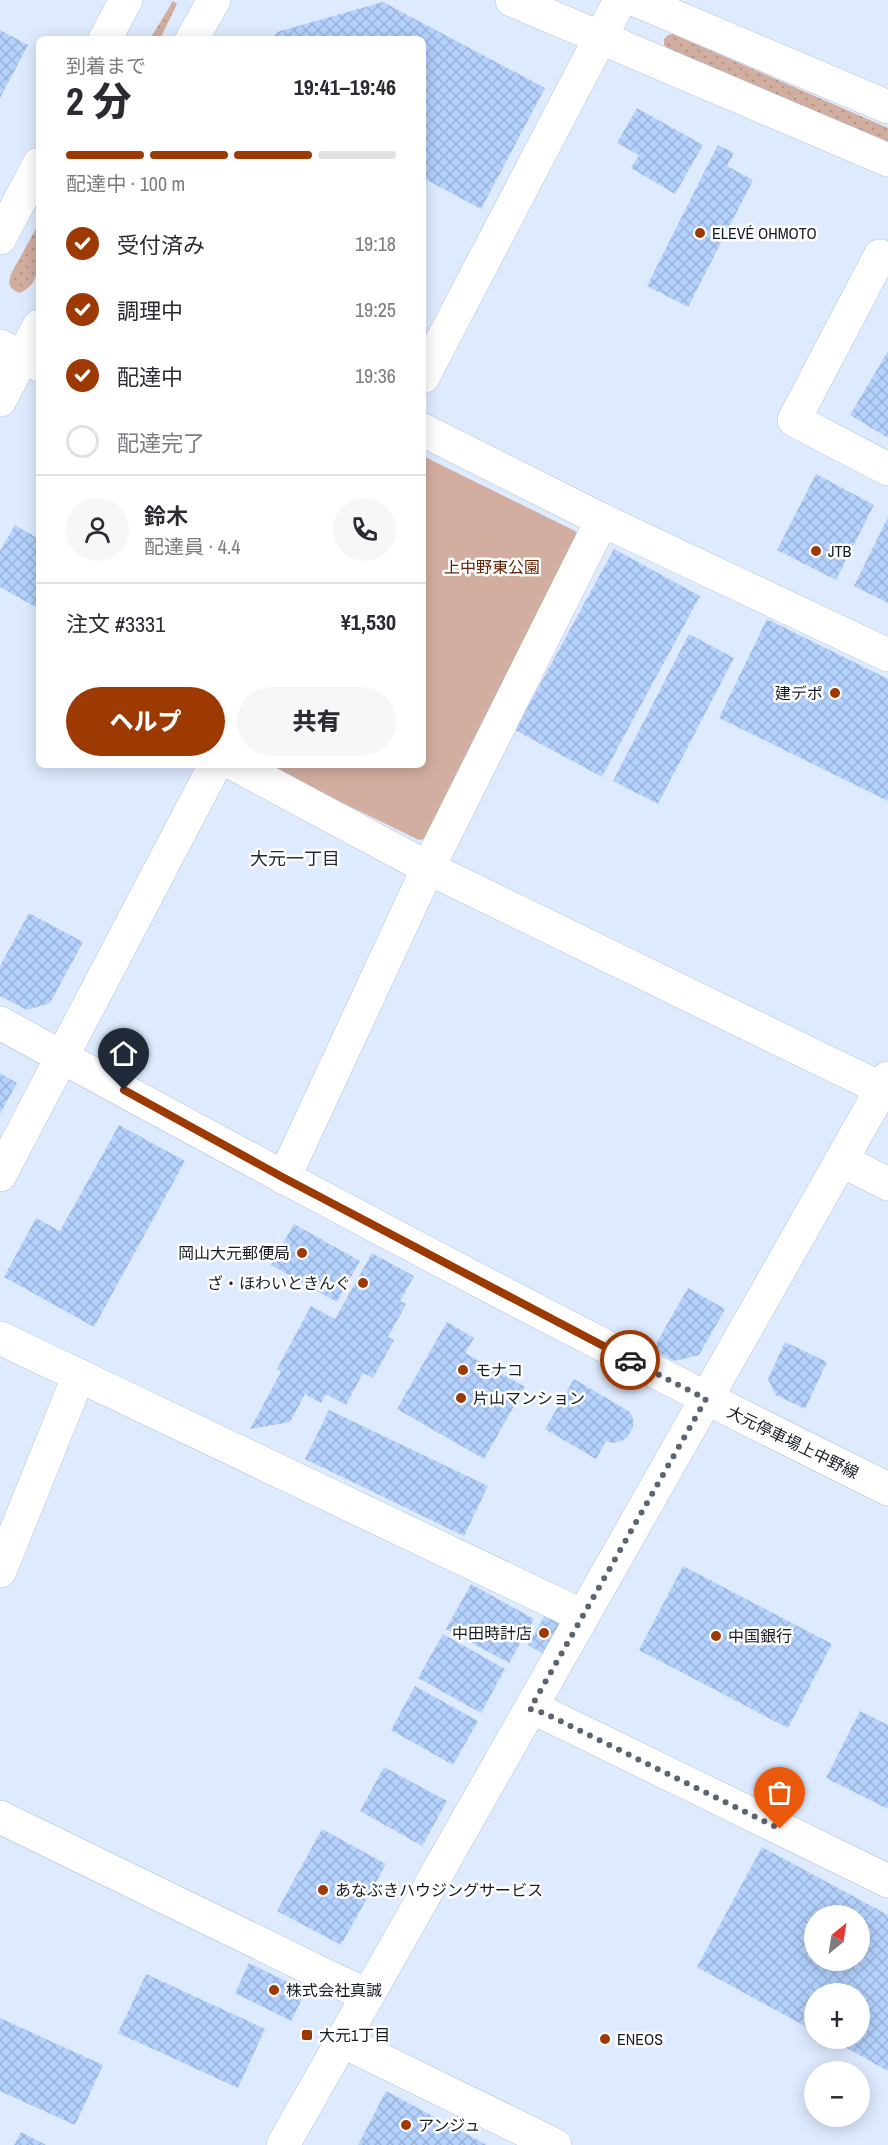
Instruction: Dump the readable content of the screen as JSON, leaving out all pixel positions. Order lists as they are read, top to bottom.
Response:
{
  "streets": {
    "street": ["大元停車場上中野線"]
  },
  "districts": ["大元一丁目"],
  "parks": ["上中野東公園"],
  "places": {
    "other": [
      "ELEVÉ OHMOTO",
      "JTB",
      "建デポ",
      "岡山大元郵便局",
      "ざ・ほわいときんぐ",
      "モナコ",
      "片山マンション",
      "中田時計店",
      "中国銀行",
      "あなぶきハウジングサービス",
      "株式会社真誠",
      "ENEOS",
      "アンジュ"
    ],
    "transit": ["大元1丁目"]
  },
  "north": "top right",
  "page": {
    "heading": ["2 分", "到着まで", "19:41–19:46"],
    "panel": [
      "鈴木",
      "配達員 · 4.4",
      "注文 #3331",
      "¥1,530"
    ],
    "bar": "配達中 · 100 m",
    "list": [
      ["受付済み", "19:18"],
      ["調理中", "19:25"],
      ["配達中", "19:36"],
      "配達完了"
    ],
    "buttons": ["ヘルプ", "共有"],
    "map_buttons": ["+", "−"]
  }
}
